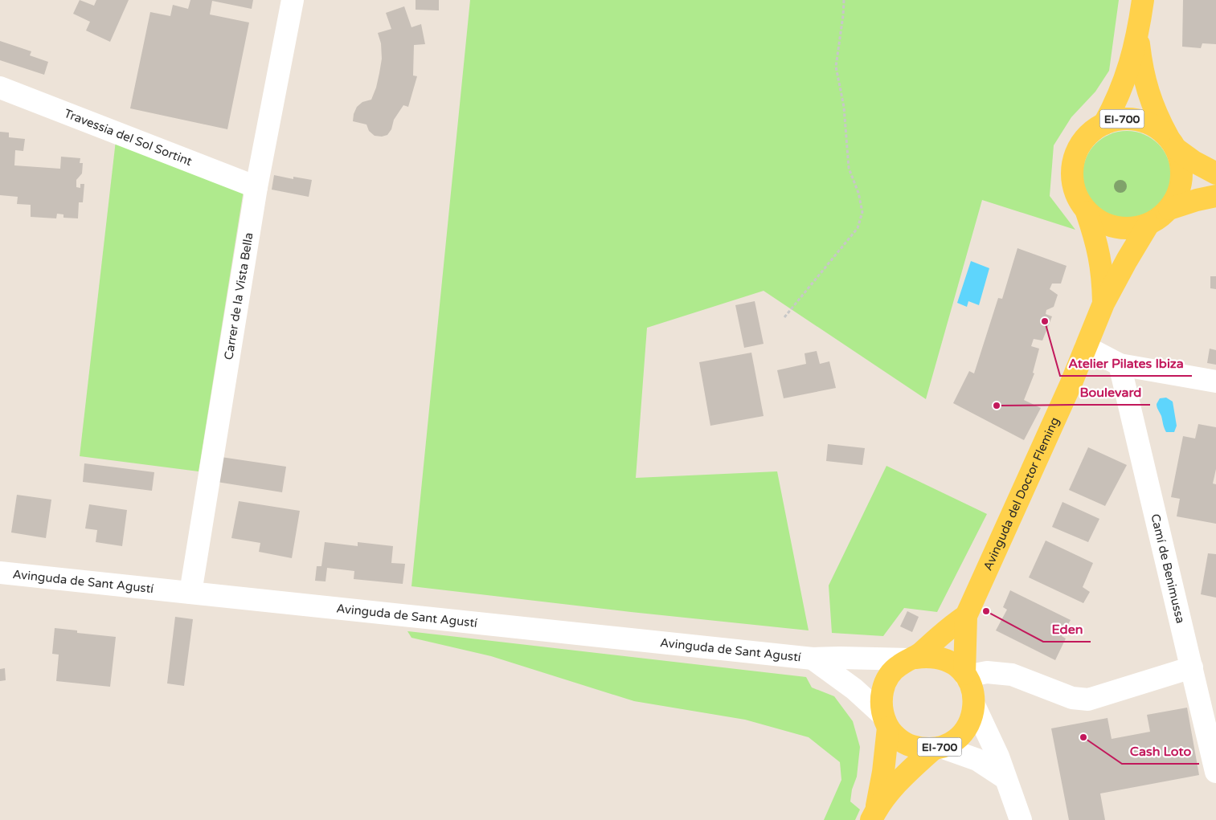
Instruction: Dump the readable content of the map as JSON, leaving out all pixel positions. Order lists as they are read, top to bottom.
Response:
{
  "streets": {
    "main road": ["EI-700", "Avinguda del Doctor Fleming"],
    "street": [
      "Travessia del Sol Sortint",
      "Carrer de la Vista Bella",
      "Camí de Benimussa",
      "Avinguda de Sant Agustí"
    ]
  },
  "crossings": [
    ["EI-700", "Avinguda del Doctor Fleming"],
    ["EI-700", "Avinguda de Sant Agustí"],
    ["Travessia del Sol Sortint", "Carrer de la Vista Bella"],
    ["Carrer de la Vista Bella", "Avinguda de Sant Agustí"],
    ["Avinguda del Doctor Fleming", "Avinguda de Sant Agustí"]
  ],
  "places": [
    "Atelier Pilates Ibiza",
    "Boulevard",
    "Eden",
    "Cash Loto"
  ]
}
